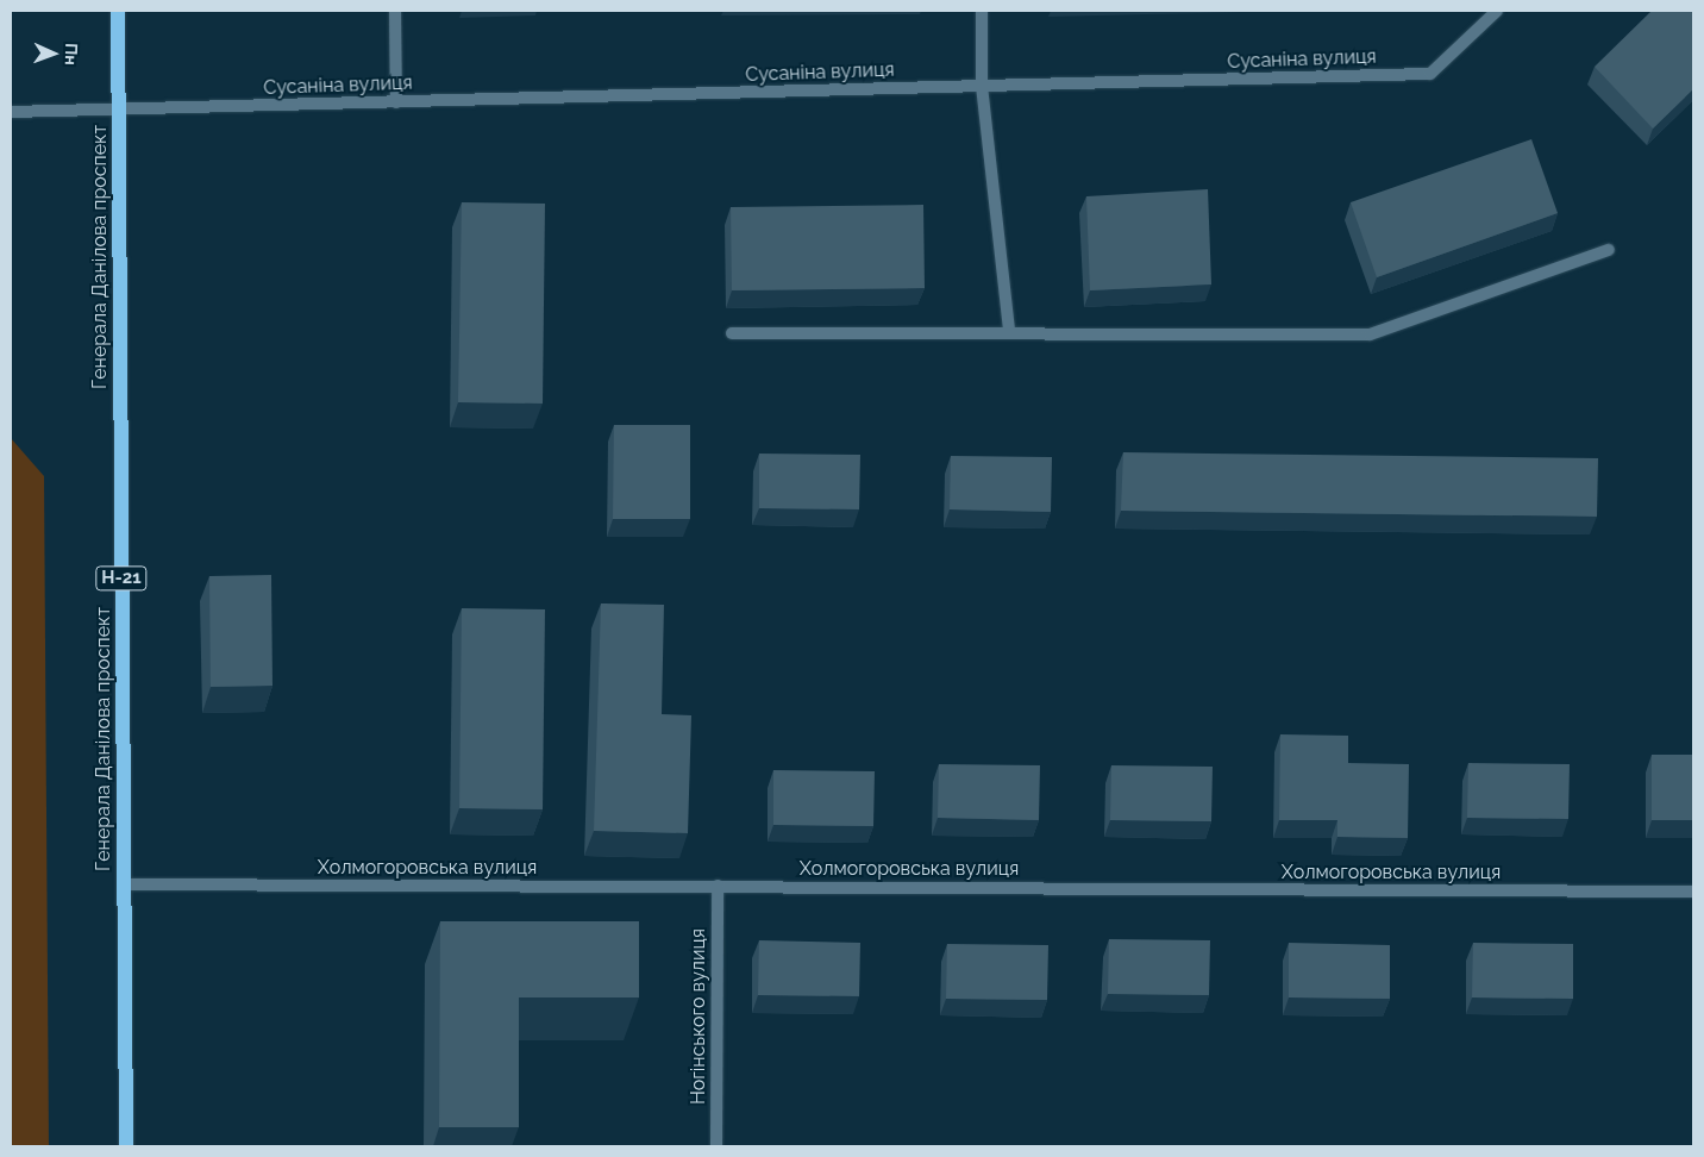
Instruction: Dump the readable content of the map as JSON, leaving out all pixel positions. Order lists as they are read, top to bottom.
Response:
{
  "streets": {
    "main road": ["Генерала Данілова проспект", "Н-21"],
    "street": ["Сусаніна вулиця", "Холмогоровська вулиця", "Ногінського вулиця"]
  },
  "crossings": [
    ["Сусаніна вулиця", "Генерала Данілова проспект"],
    ["Генерала Данілова проспект", "Холмогоровська вулиця"],
    ["Холмогоровська вулиця", "Ногінського вулиця"]
  ],
  "north": "right"
}
